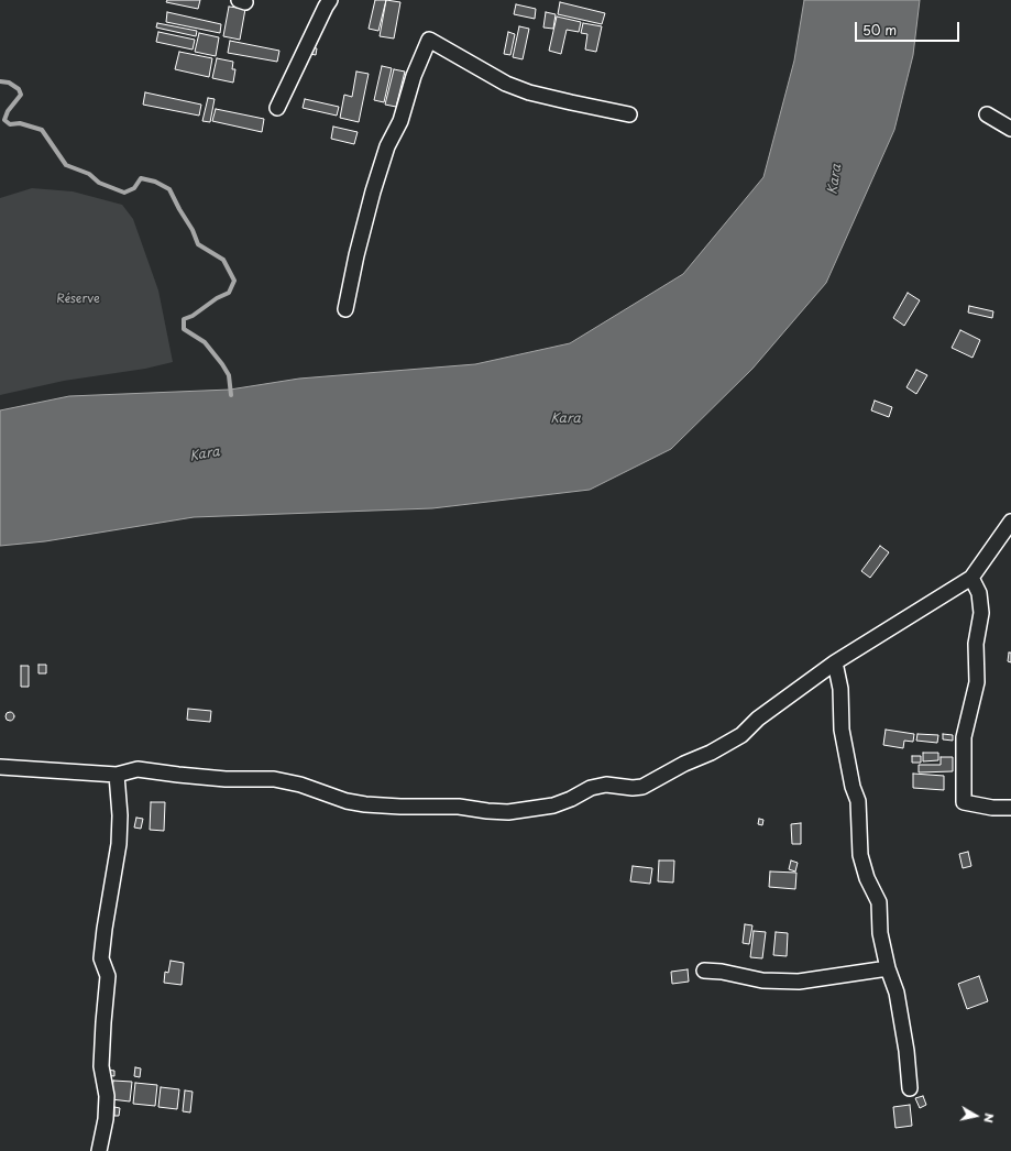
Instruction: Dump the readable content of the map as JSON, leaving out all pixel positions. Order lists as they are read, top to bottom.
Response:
{
  "water": ["Kara"],
  "parks": ["Réserve"],
  "scale_bar": "50 m",
  "north": "right"
}
